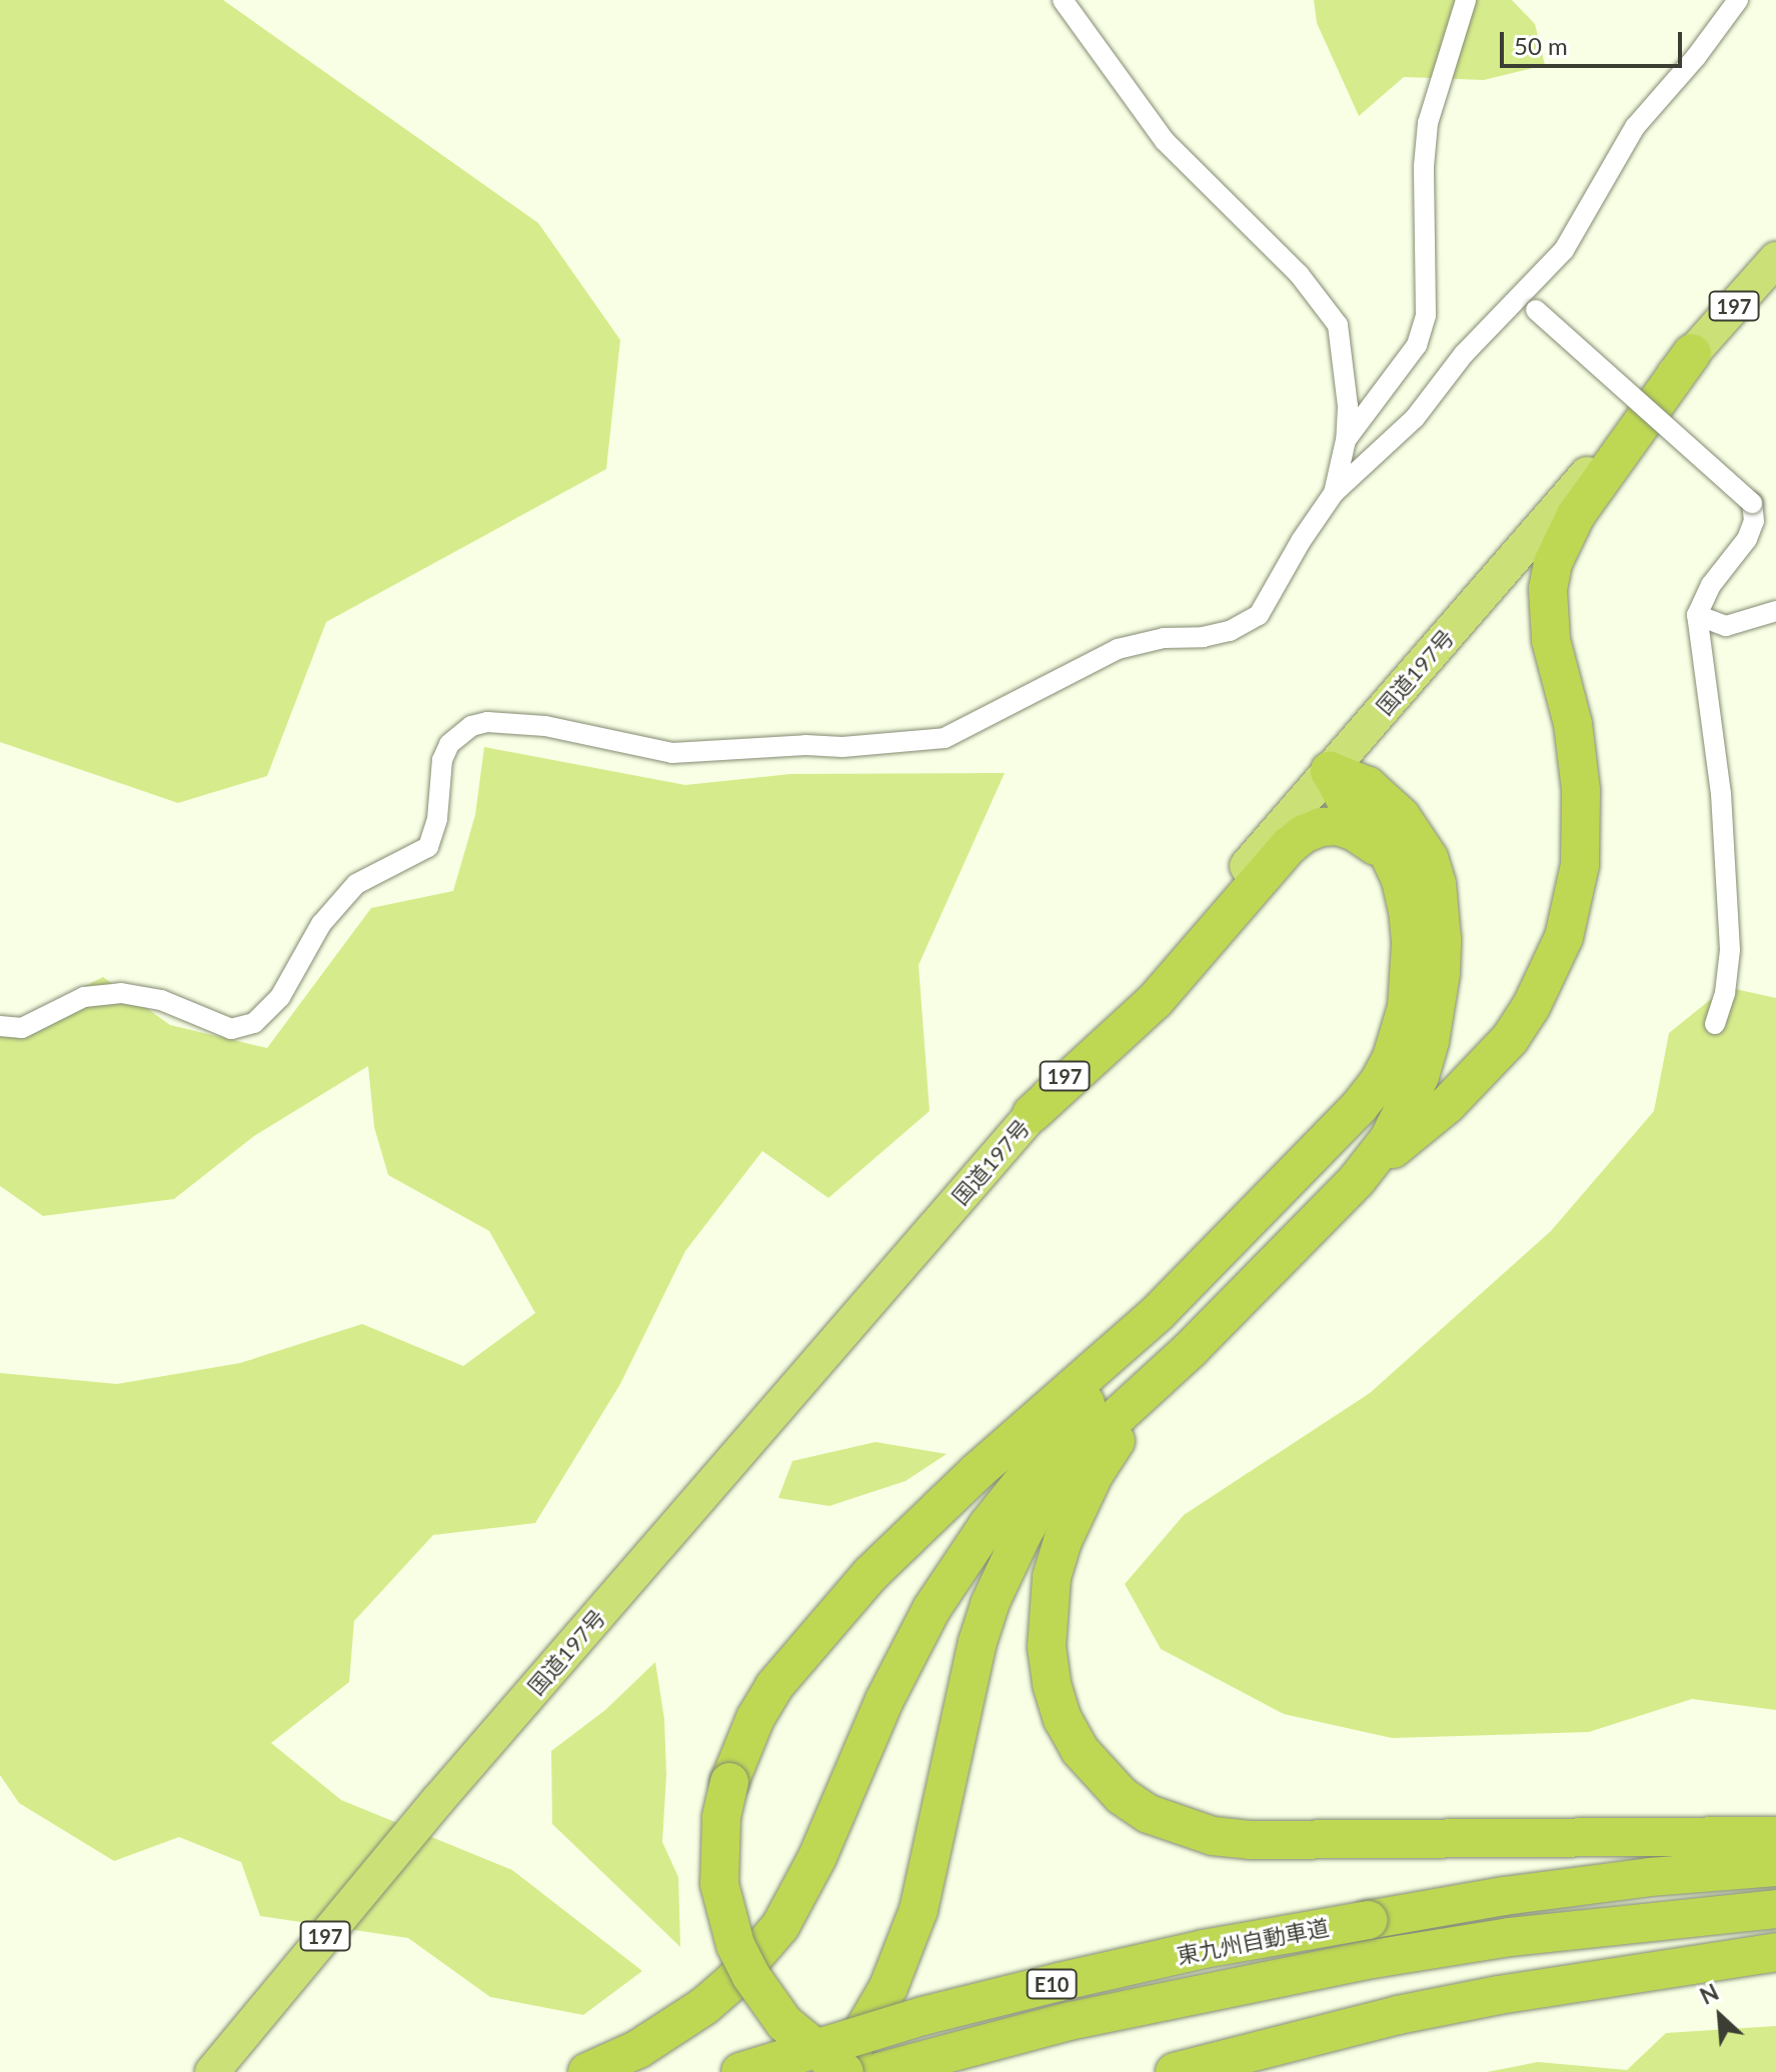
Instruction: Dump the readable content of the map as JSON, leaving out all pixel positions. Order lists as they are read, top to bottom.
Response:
{
  "streets": {
    "highway": [
      "197",
      "国道197号",
      "東九州自動車道",
      "E10"
    ]
  },
  "scale_bar": "50 m",
  "north": "top left"
}
